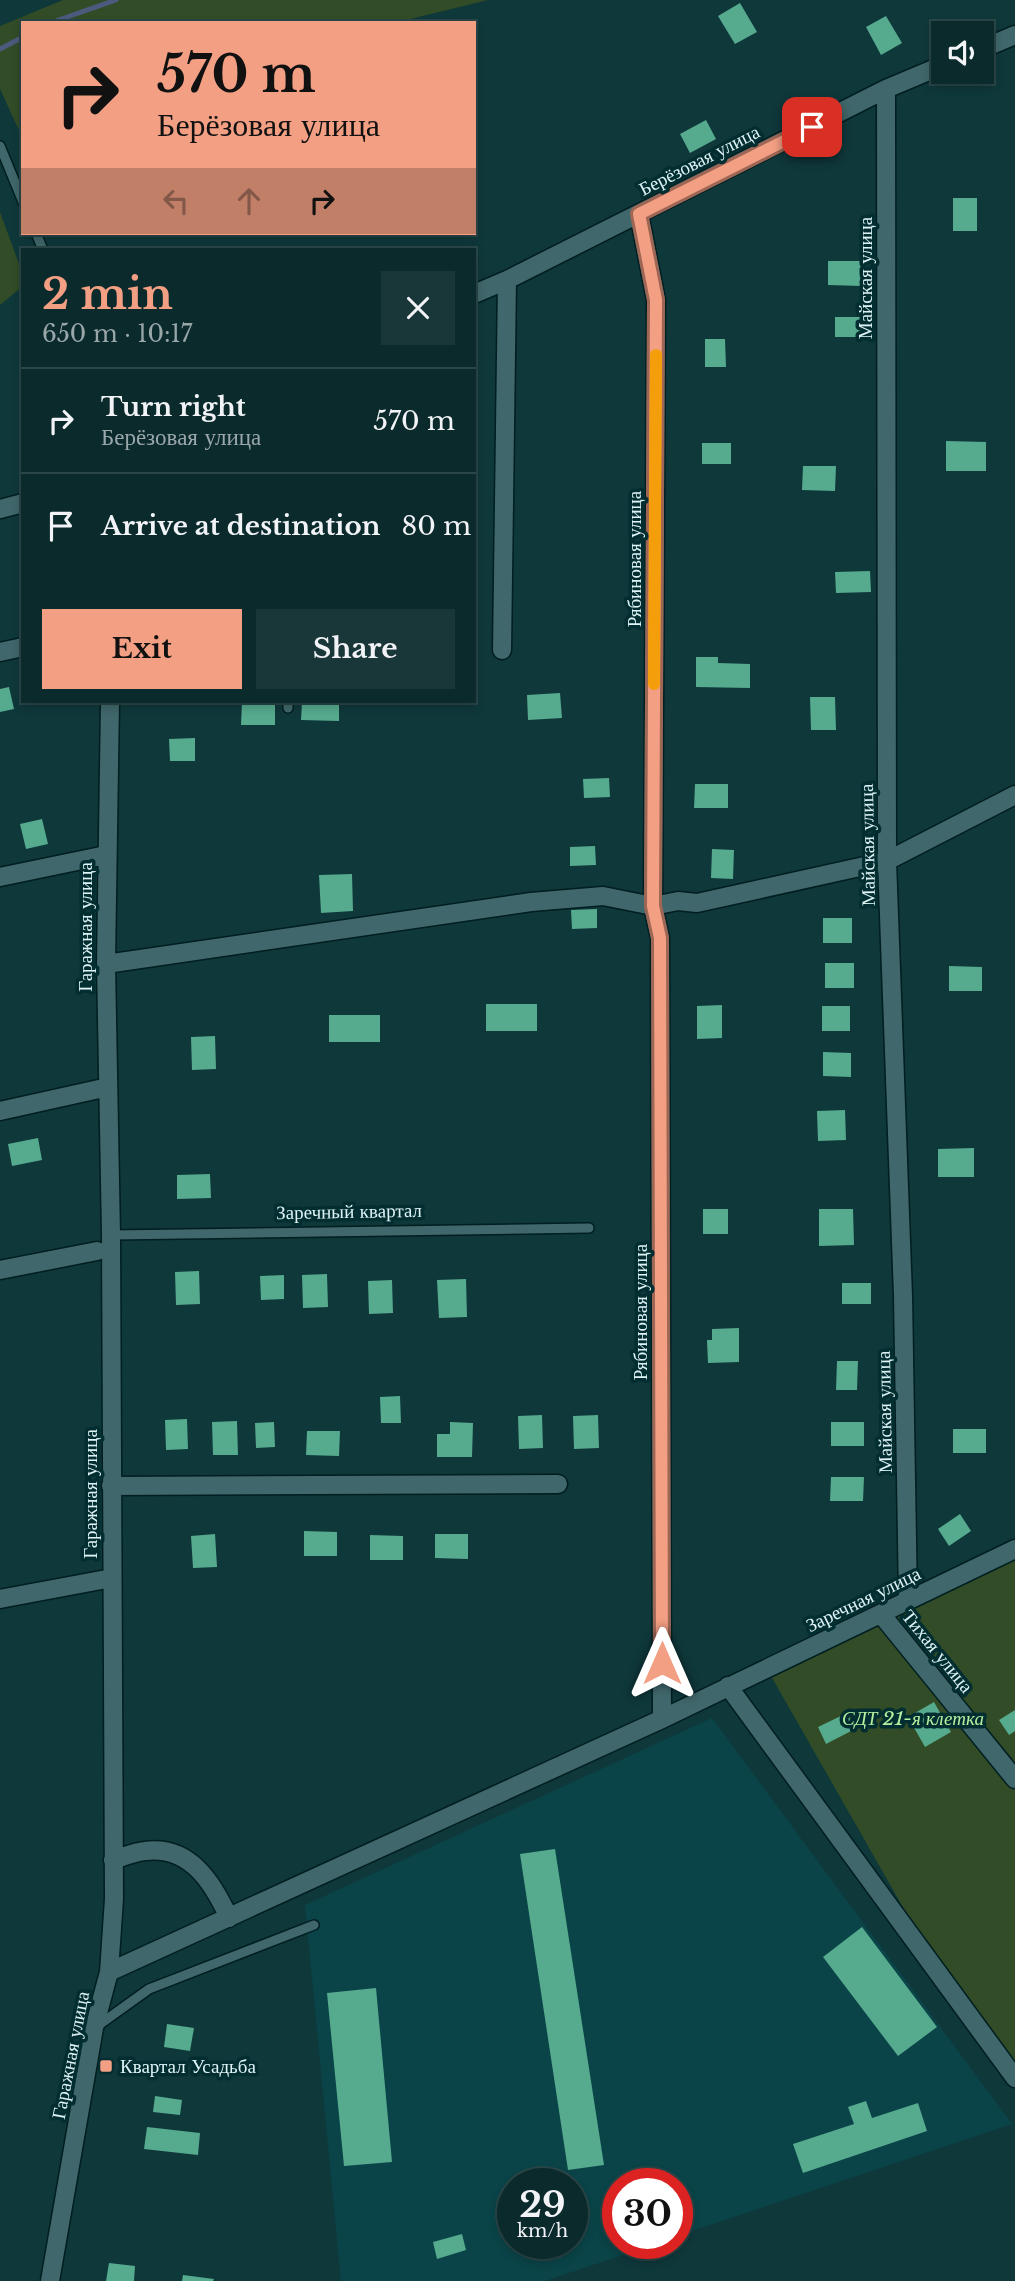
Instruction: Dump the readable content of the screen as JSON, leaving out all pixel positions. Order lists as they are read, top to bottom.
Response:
{
  "streets": {
    "street": [
      "Берёзовая улица",
      "Майская улица",
      "Рябиновая улица",
      "Гаражная улица",
      "Заречная улица",
      "Тихая улица"
    ],
    "lane": ["Заречный квартал"]
  },
  "crossings": [
    ["Берёзовая улица", "Майская улица"],
    ["Берёзовая улица", "Рябиновая улица"],
    ["Майская улица", "Заречная улица"],
    ["Рябиновая улица", "Заречная улица"],
    ["Гаражная улица", "Заречный квартал"],
    ["Гаражная улица", "Заречная улица"],
    ["Заречная улица", "Тихая улица"]
  ],
  "parks": ["СДТ 21-я клетка"],
  "places": {
    "transit": ["Квартал Усадьба"]
  },
  "page": {
    "turn": ["570 m", "Берёзовая улица"],
    "heading": ["2 min", "650 m · 10:17"],
    "list": [
      {
        "name": "Turn right",
        "note": "Берёзовая улица",
        "value": "570 m"
      },
      {
        "name": "Arrive at destination",
        "value": "80 m"
      }
    ],
    "buttons": ["Exit", "Share"],
    "speed": "29 km/h",
    "limit": "30"
  }
}
